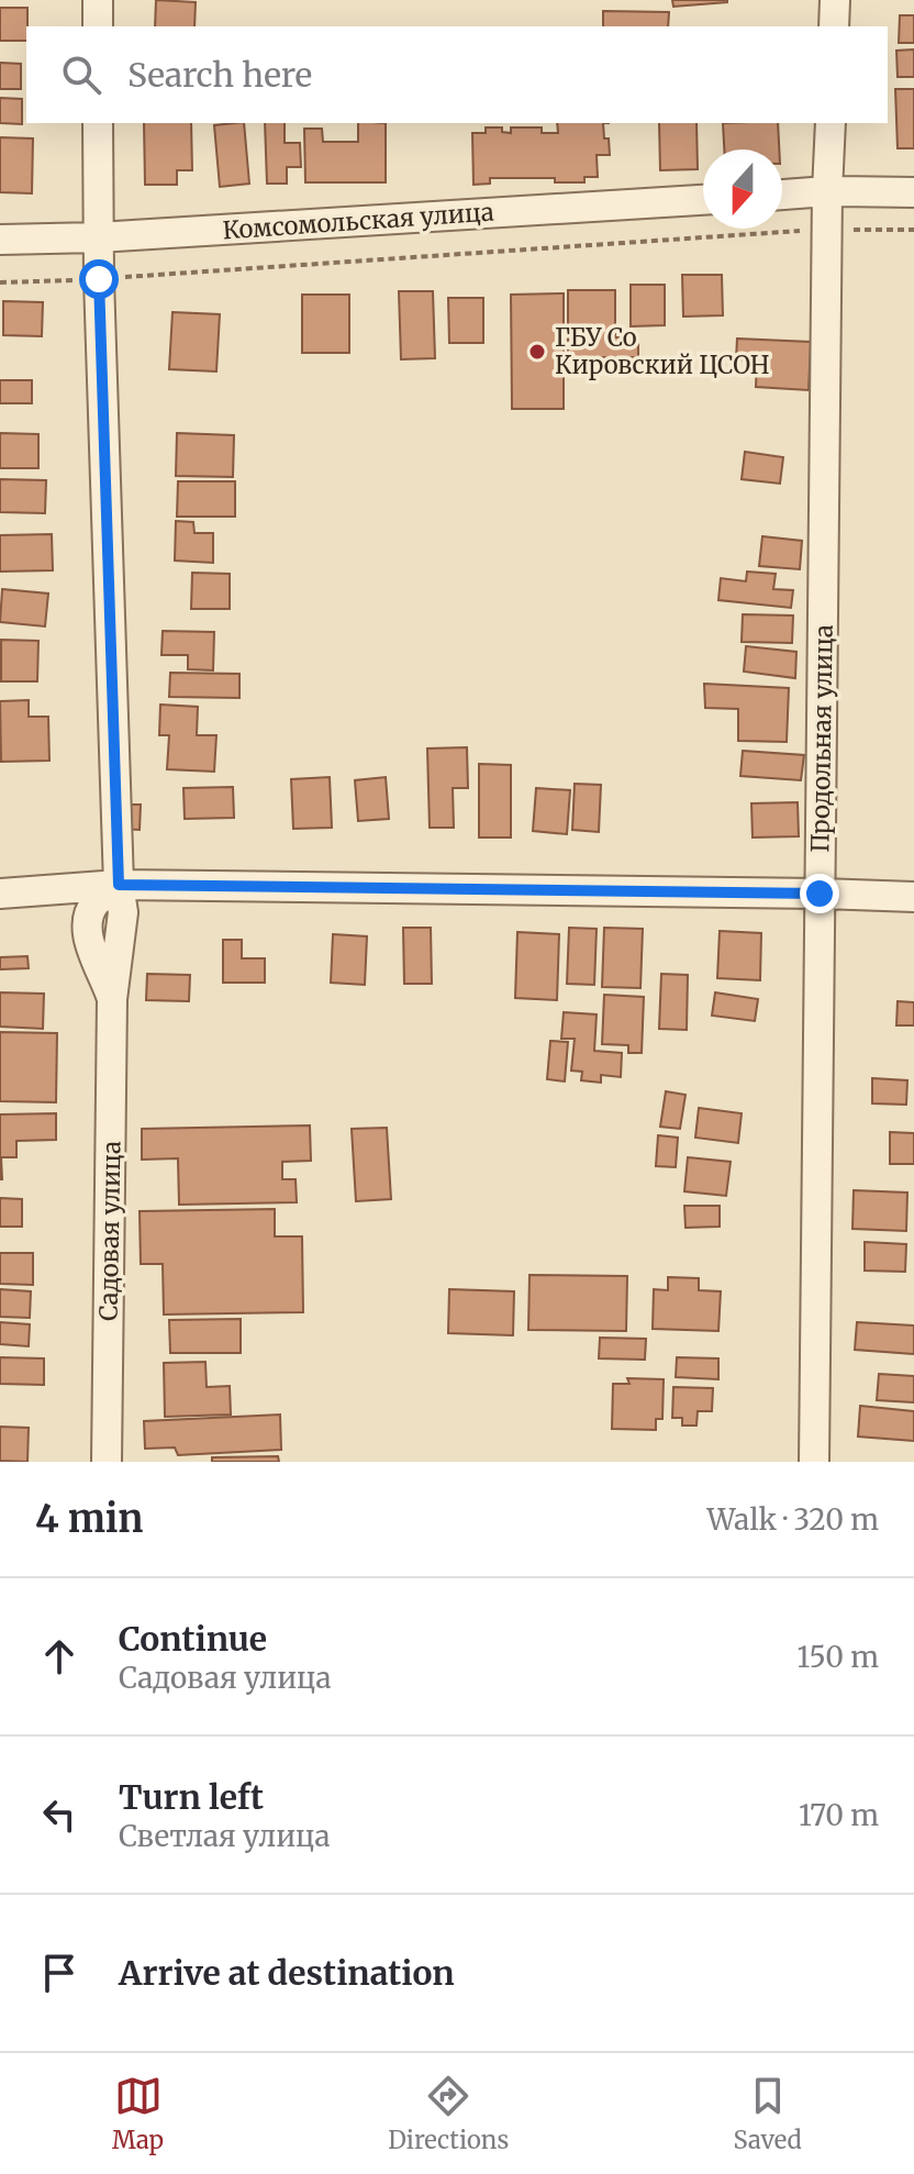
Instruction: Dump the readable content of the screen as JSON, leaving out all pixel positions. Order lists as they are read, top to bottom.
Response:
{
  "streets": {
    "street": ["Комсомольская улица", "Продольная улица", "Садовая улица"]
  },
  "places": ["ГБУ Со Кировский ЦСОН"],
  "north": "bottom",
  "page": {
    "search": "Search here",
    "heading": ["4 min", "Walk · 320 m"],
    "list": [
      ["Continue", "Садовая улица", "150 m"],
      ["Turn left", "Светлая улица", "170 m"],
      "Arrive at destination"
    ],
    "nav": ["Map", "Directions", "Saved"]
  }
}
